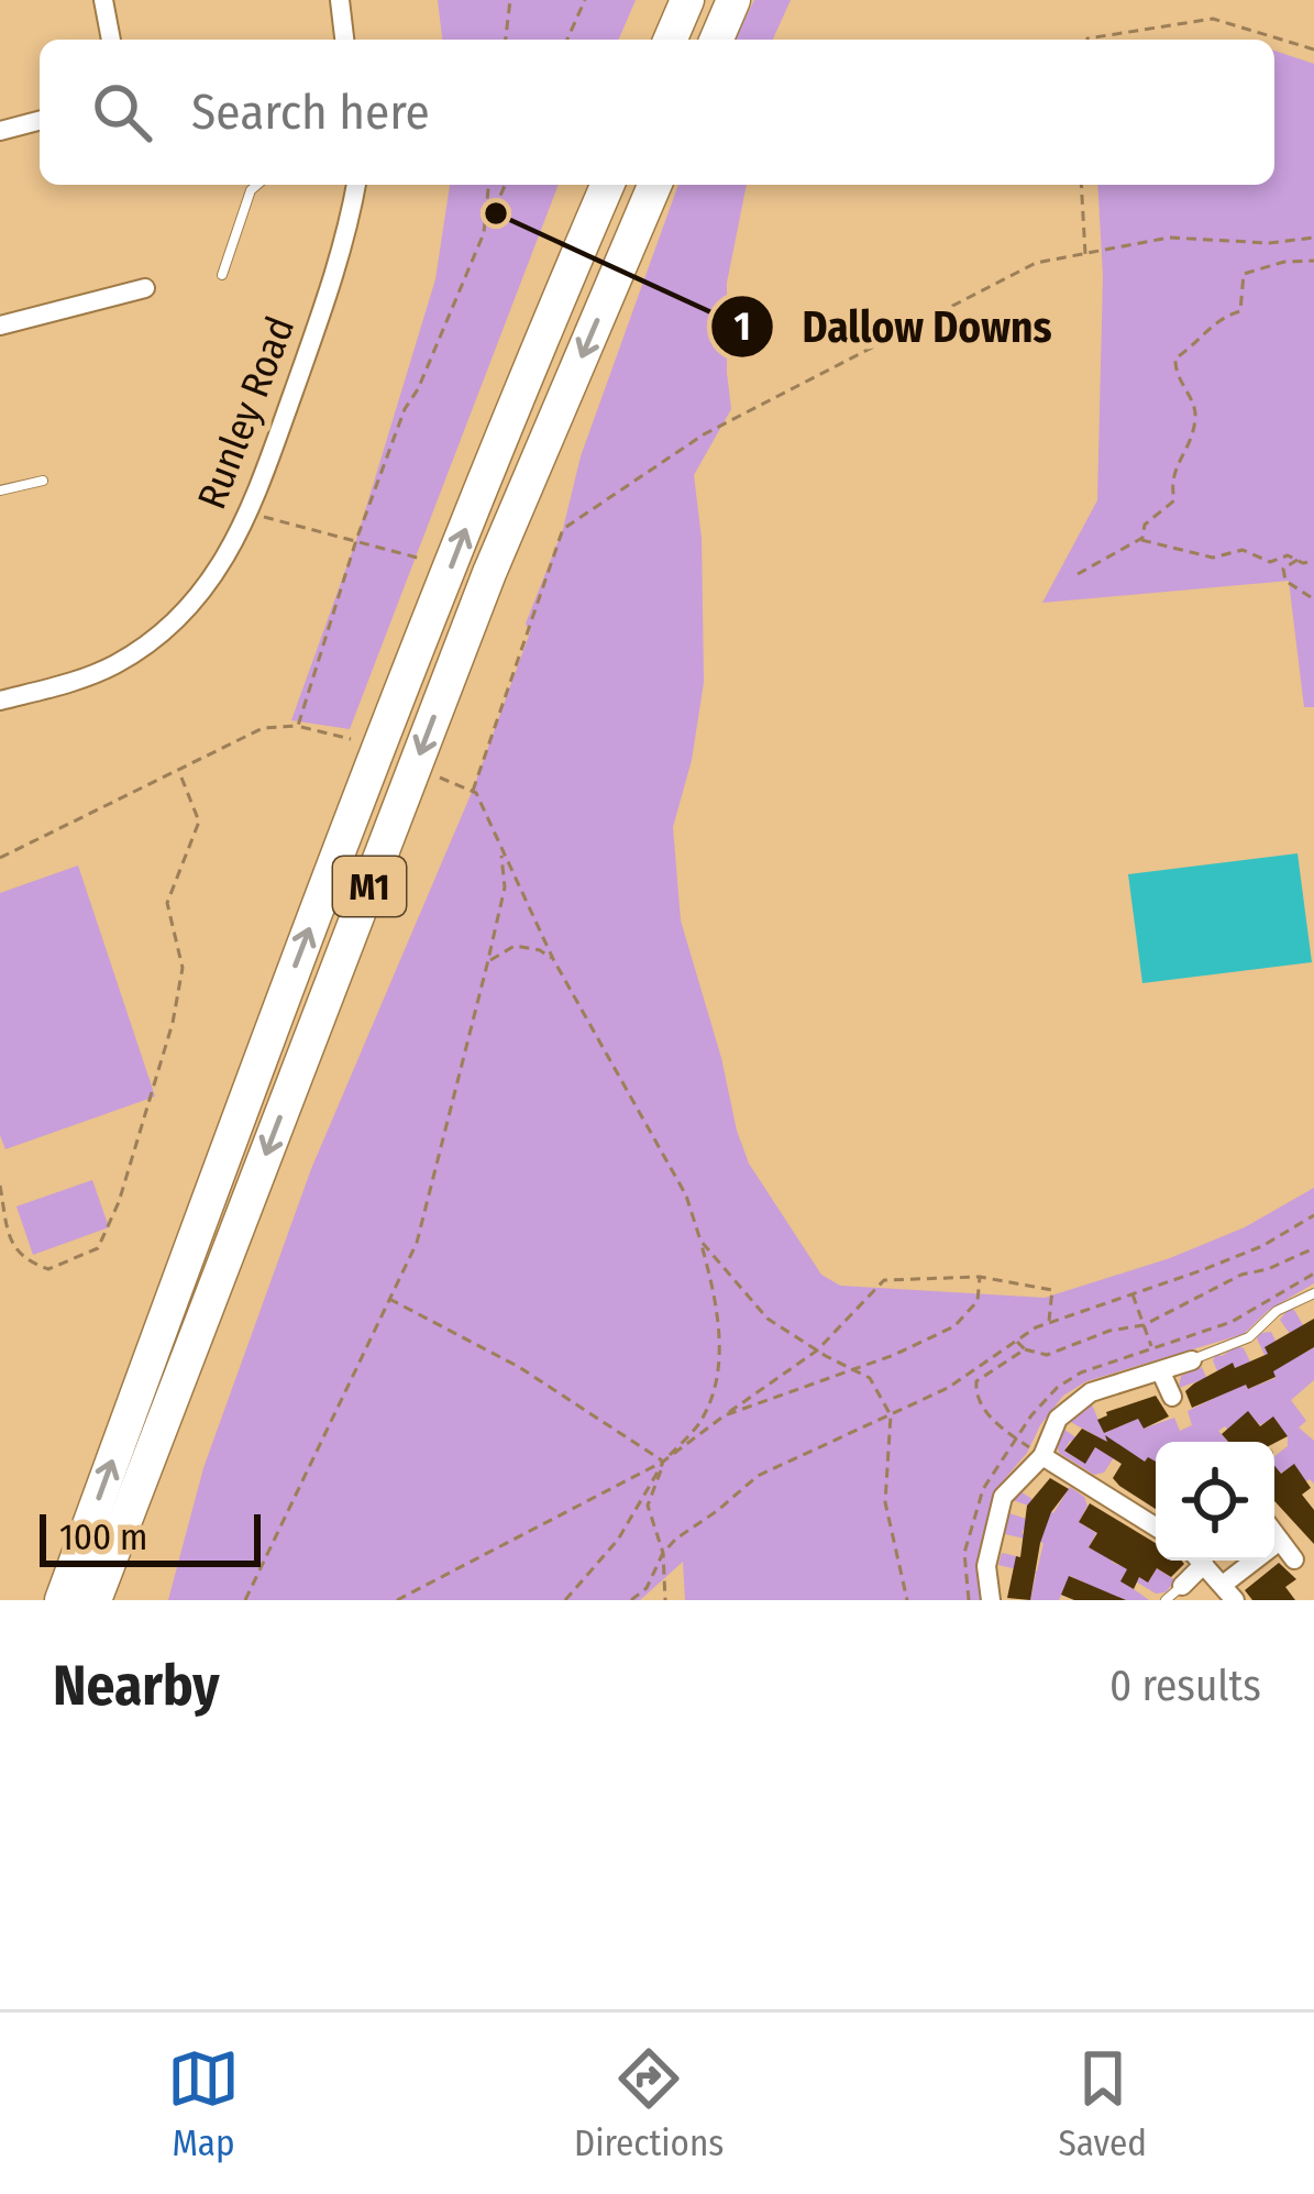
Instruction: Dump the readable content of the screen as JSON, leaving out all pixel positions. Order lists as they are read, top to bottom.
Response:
{
  "streets": {
    "highway": ["M1"],
    "street": ["Runley Road"]
  },
  "places": ["Dallow Downs"],
  "scale_bar": "100 m",
  "page": {
    "search": "Search here",
    "scale": "100 m",
    "heading": ["Nearby", "0 results"],
    "nav": ["Map", "Directions", "Saved"]
  }
}
